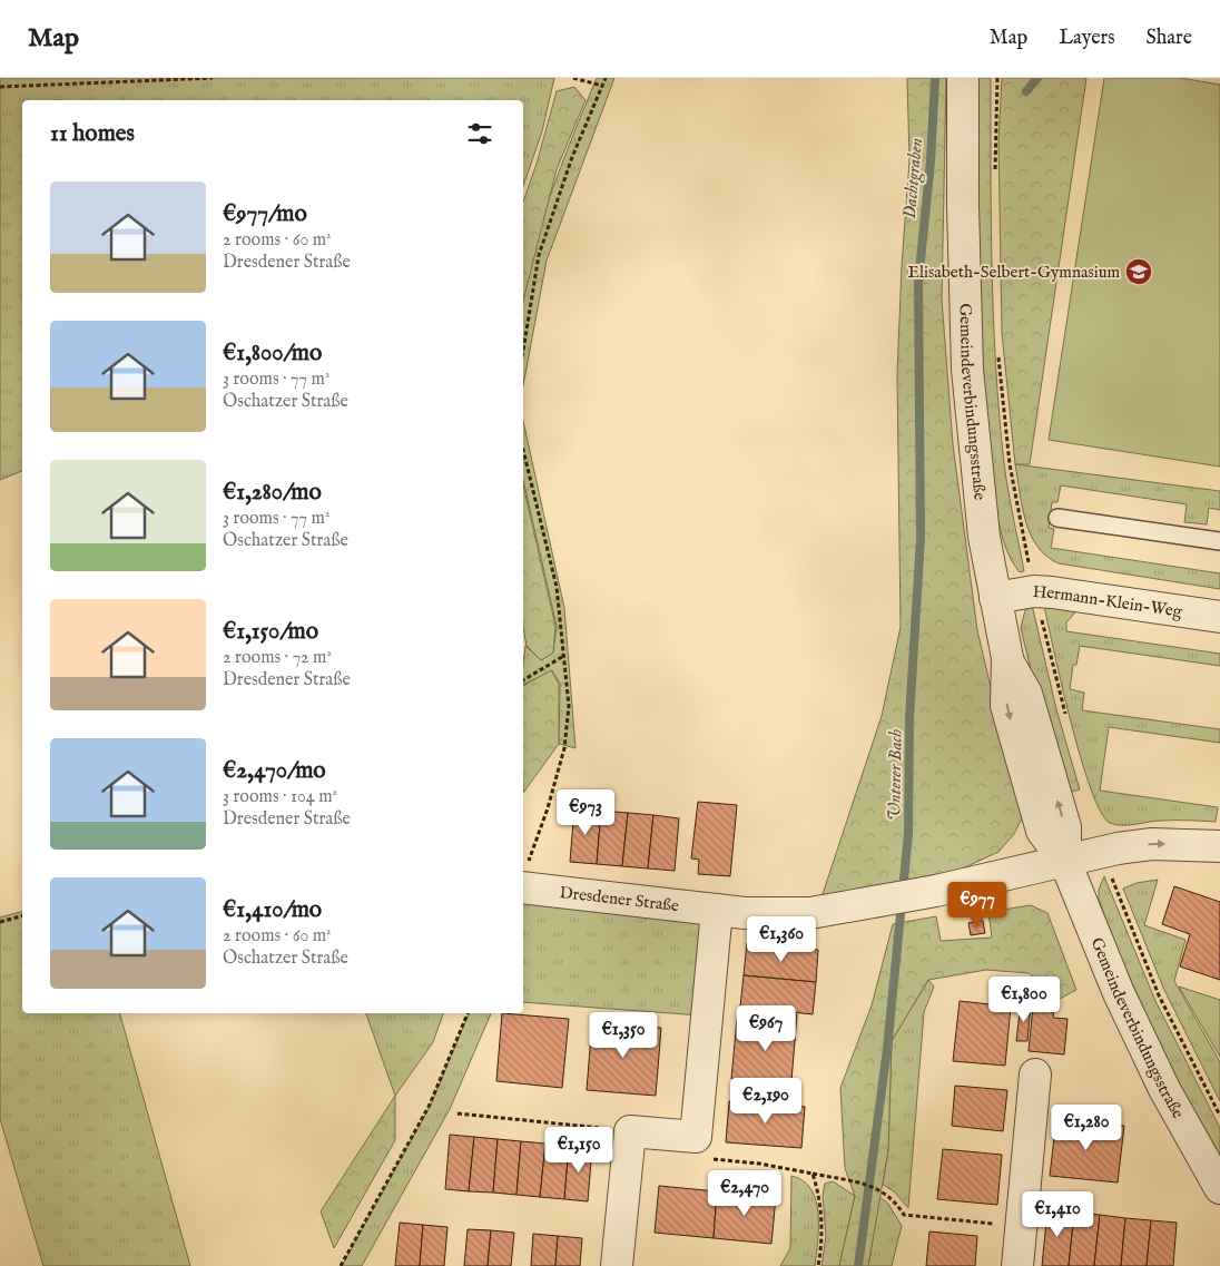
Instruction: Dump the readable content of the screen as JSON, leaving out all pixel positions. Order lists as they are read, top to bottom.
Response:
{
  "streets": {
    "street": ["Gemeindeverbindungsstraße", "Hermann-Klein-Weg", "Dresdener Straße"]
  },
  "crossings": [
    ["Gemeindeverbindungsstraße", "Hermann-Klein-Weg"],
    ["Gemeindeverbindungsstraße", "Dresdener Straße"]
  ],
  "water": ["Dachtgraben", "Unterer Bach"],
  "places": {
    "school or university": ["Elisabeth-Selbert-Gymnasium"]
  },
  "page": {
    "header": "Map",
    "nav": ["Map", "Layers", "Share"],
    "heading": "11 homes",
    "list": [
      {
        "name": "€977/mo",
        "note": "2 rooms · 60 m² · Dresdener Straße"
      },
      {
        "name": "€1,800/mo",
        "note": "3 rooms · 77 m² · Oschatzer Straße"
      },
      {
        "name": "€1,280/mo",
        "note": "3 rooms · 77 m² · Oschatzer Straße"
      },
      {
        "name": "€1,150/mo",
        "note": "2 rooms · 72 m² · Dresdener Straße"
      },
      {
        "name": "€2,470/mo",
        "note": "3 rooms · 104 m² · Dresdener Straße"
      },
      {
        "name": "€1,410/mo",
        "note": "2 rooms · 60 m² · Oschatzer Straße"
      }
    ],
    "price": [
      "€973",
      "€977",
      "€1,360",
      "€1,800",
      "€967",
      "€1,350",
      "€2,190",
      "€1,280",
      "€1,150",
      "€2,470",
      "€1,410"
    ]
  }
}
